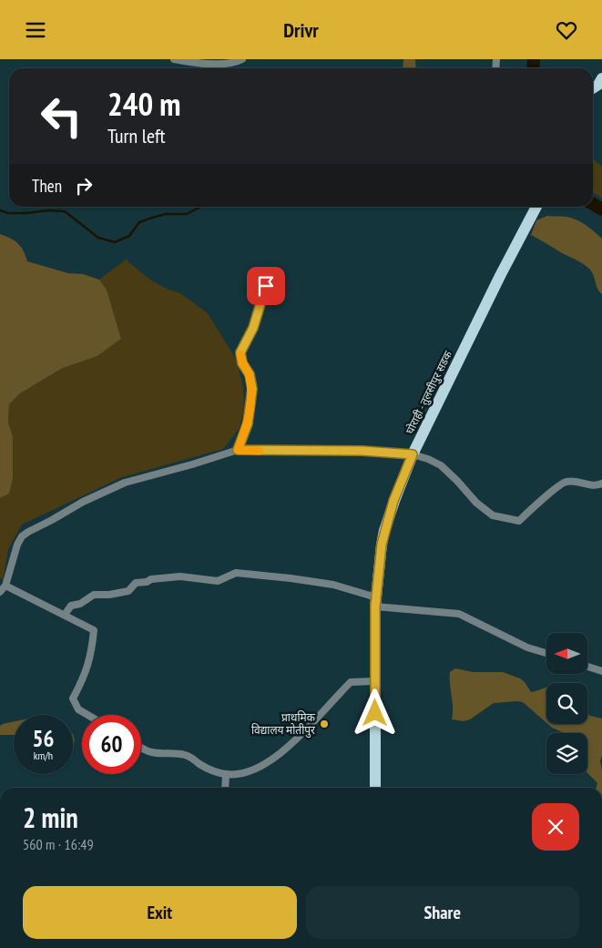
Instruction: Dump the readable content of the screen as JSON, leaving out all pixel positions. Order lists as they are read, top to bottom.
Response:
{
  "streets": {
    "main road": ["घोराही - तुलसीपुर सडक"]
  },
  "places": ["प्राथमिक विद्यालय मोतीपुर"],
  "north": "left",
  "page": {
    "header": "Drivr",
    "turn": ["240 m", "Turn left"],
    "then": "Then",
    "speed": "56 km/h",
    "limit": "60",
    "heading": ["2 min", "560 m · 16:49"],
    "buttons": ["Exit", "Share"]
  }
}
